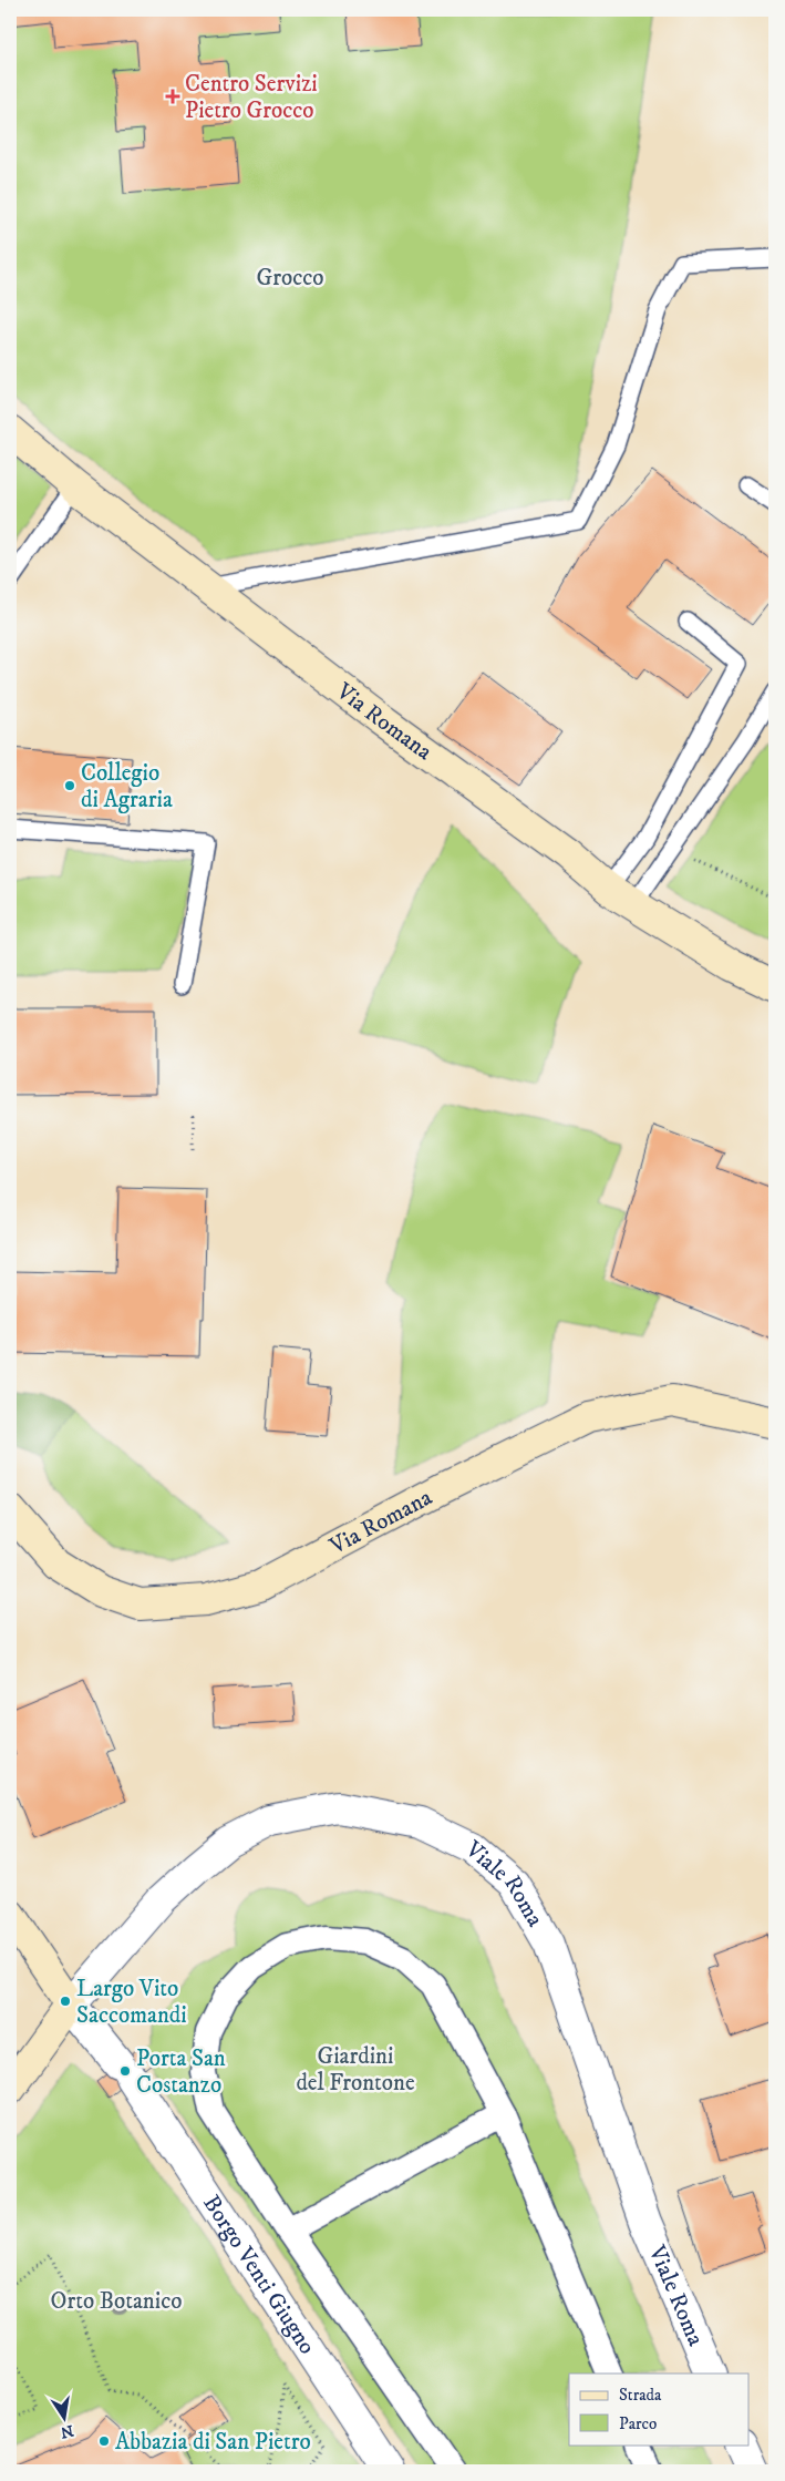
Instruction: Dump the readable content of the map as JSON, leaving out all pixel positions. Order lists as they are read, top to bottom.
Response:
{
  "streets": {
    "main road": ["Via Romana"],
    "street": ["Viale Roma", "Borgo Venti Giugno"]
  },
  "crossings": [
    ["Viale Roma", "Borgo Venti Giugno"]
  ],
  "parks": ["Grocco", "Giardini del Frontone", "Orto Botanico"],
  "places": {
    "health": ["Centro Servizi Pietro Grocco"],
    "other": [
      "Collegio di Agraria",
      "Largo Vito Saccomandi",
      "Porta San Costanzo",
      "Abbazia di San Pietro"
    ]
  },
  "legend": ["Strada", "Parco"],
  "north": "bottom"
}
